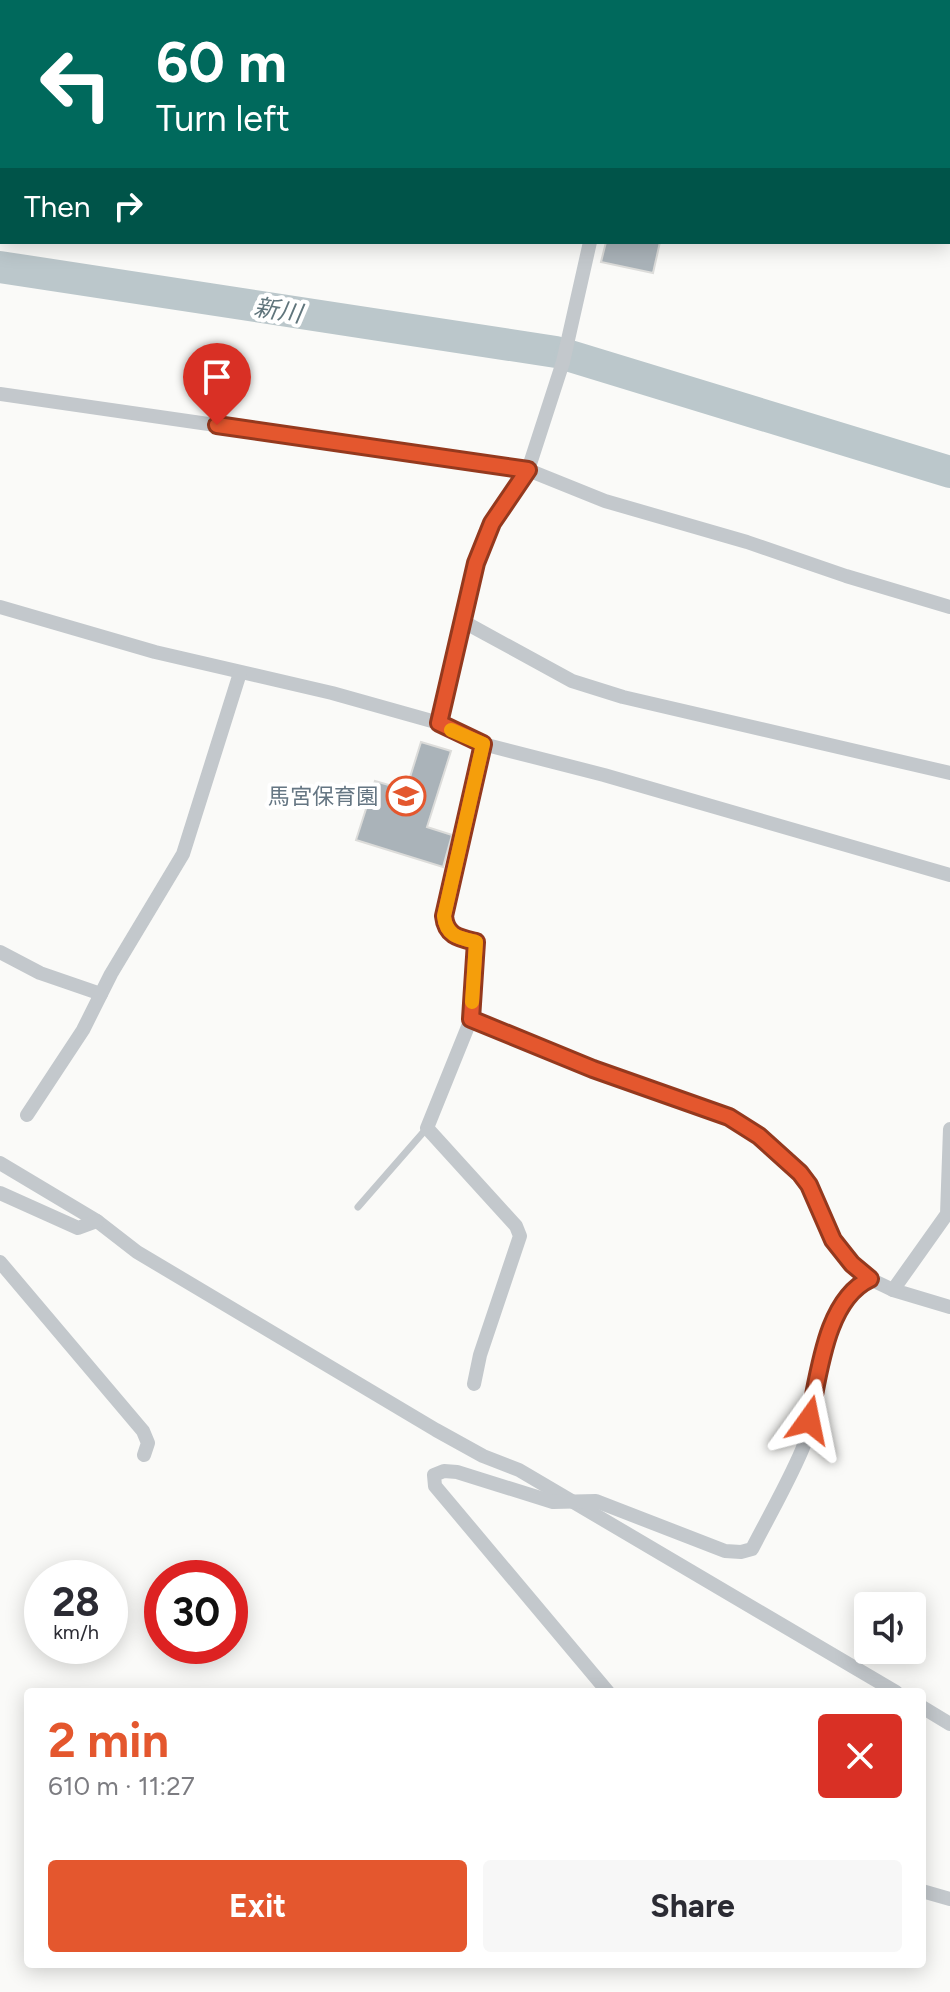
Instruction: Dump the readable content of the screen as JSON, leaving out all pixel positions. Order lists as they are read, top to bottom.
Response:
{
  "water": ["新川"],
  "places": {
    "school or university": ["馬宮保育園"]
  },
  "page": {
    "turn": ["60 m", "Turn left"],
    "then": "Then",
    "speed": "28 km/h",
    "limit": "30",
    "heading": ["2 min", "610 m · 11:27"],
    "buttons": ["Exit", "Share"]
  }
}
